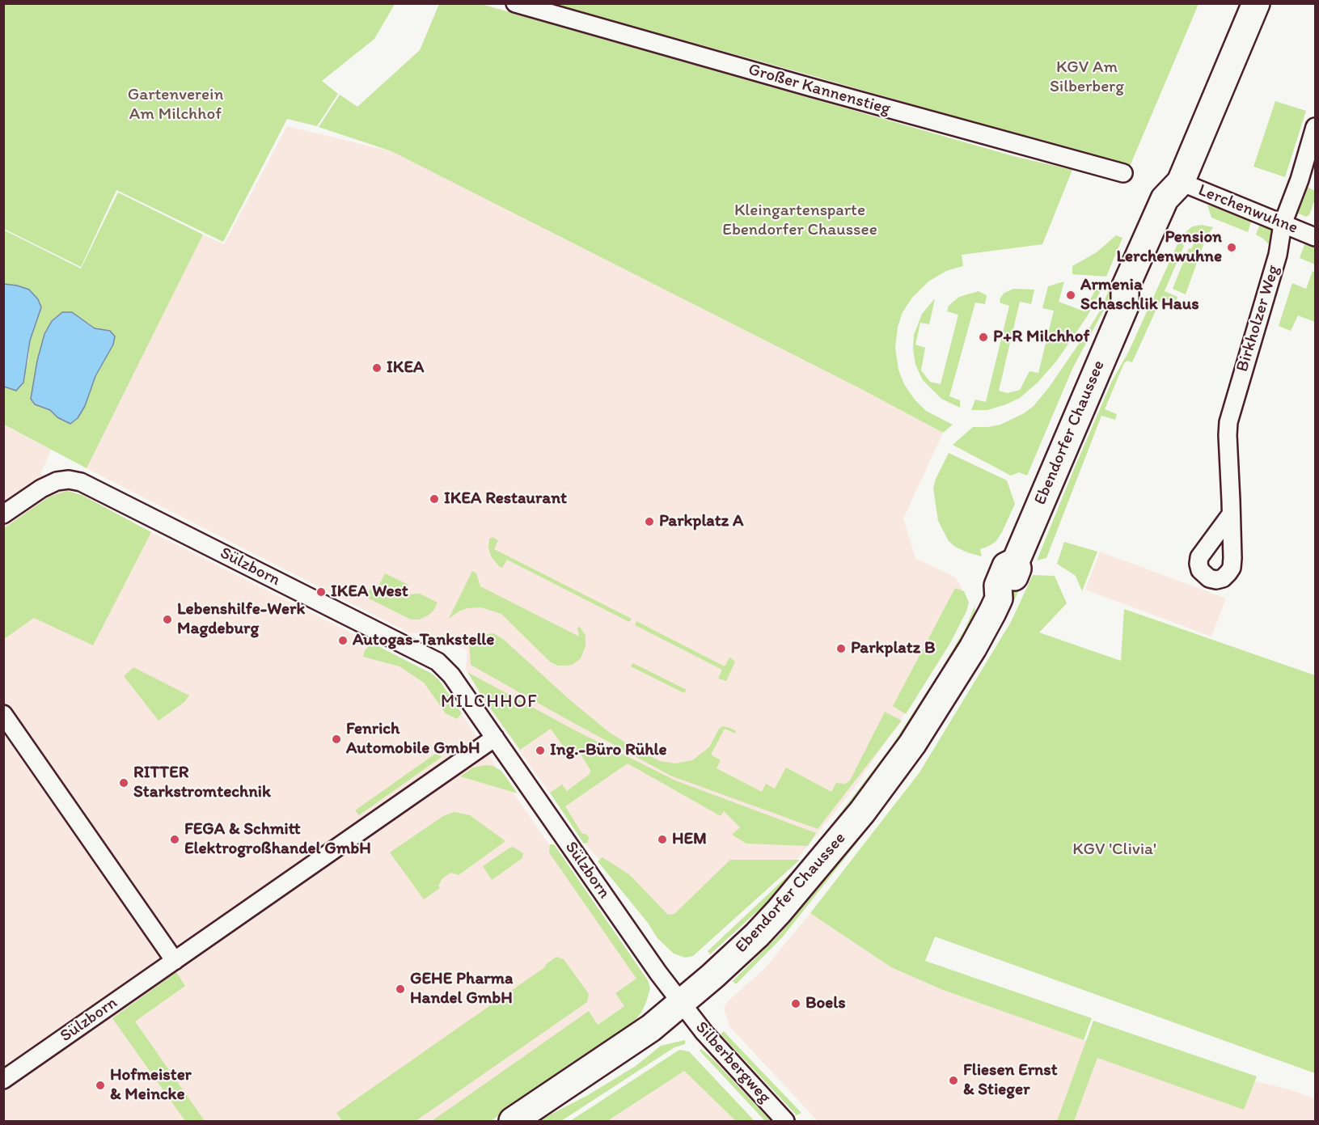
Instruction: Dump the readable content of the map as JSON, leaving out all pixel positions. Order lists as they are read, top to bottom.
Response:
{
  "streets": {
    "main road": ["Ebendorfer Chaussee"],
    "street": [
      "Großer Kannenstieg",
      "Lerchenwuhne",
      "Birkholzer Weg",
      "Sülzborn",
      "Silberbergweg"
    ]
  },
  "crossings": [
    ["Lerchenwuhne", "Birkholzer Weg"],
    ["Lerchenwuhne", "Ebendorfer Chaussee"],
    ["Ebendorfer Chaussee", "Sülzborn"],
    ["Ebendorfer Chaussee", "Silberbergweg"],
    ["Sülzborn", "Silberbergweg"]
  ],
  "districts": ["MILCHHOF"],
  "parks": [
    "KGV Am Silberberg",
    "Gartenverein Am Milchhof",
    "Kleingartensparte Ebendorfer Chaussee",
    "KGV 'Clivia'"
  ],
  "places": [
    "Pension Lerchenwuhne",
    "Armenia Schaschlik Haus",
    "P+R Milchhof",
    "IKEA",
    "IKEA Restaurant",
    "Parkplatz A",
    "IKEA West",
    "Lebenshilfe-Werk Magdeburg",
    "Autogas-Tankstelle",
    "Parkplatz B",
    "Fenrich Automobile GmbH",
    "Ing.-Büro Rühle",
    "RITTER Starkstromtechnik",
    "FEGA & Schmitt Elektrogroßhandel GmbH",
    "HEM",
    "GEHE Pharma Handel GmbH",
    "Boels",
    "Fliesen Ernst & Stieger",
    "Hofmeister & Meincke"
  ]
}
